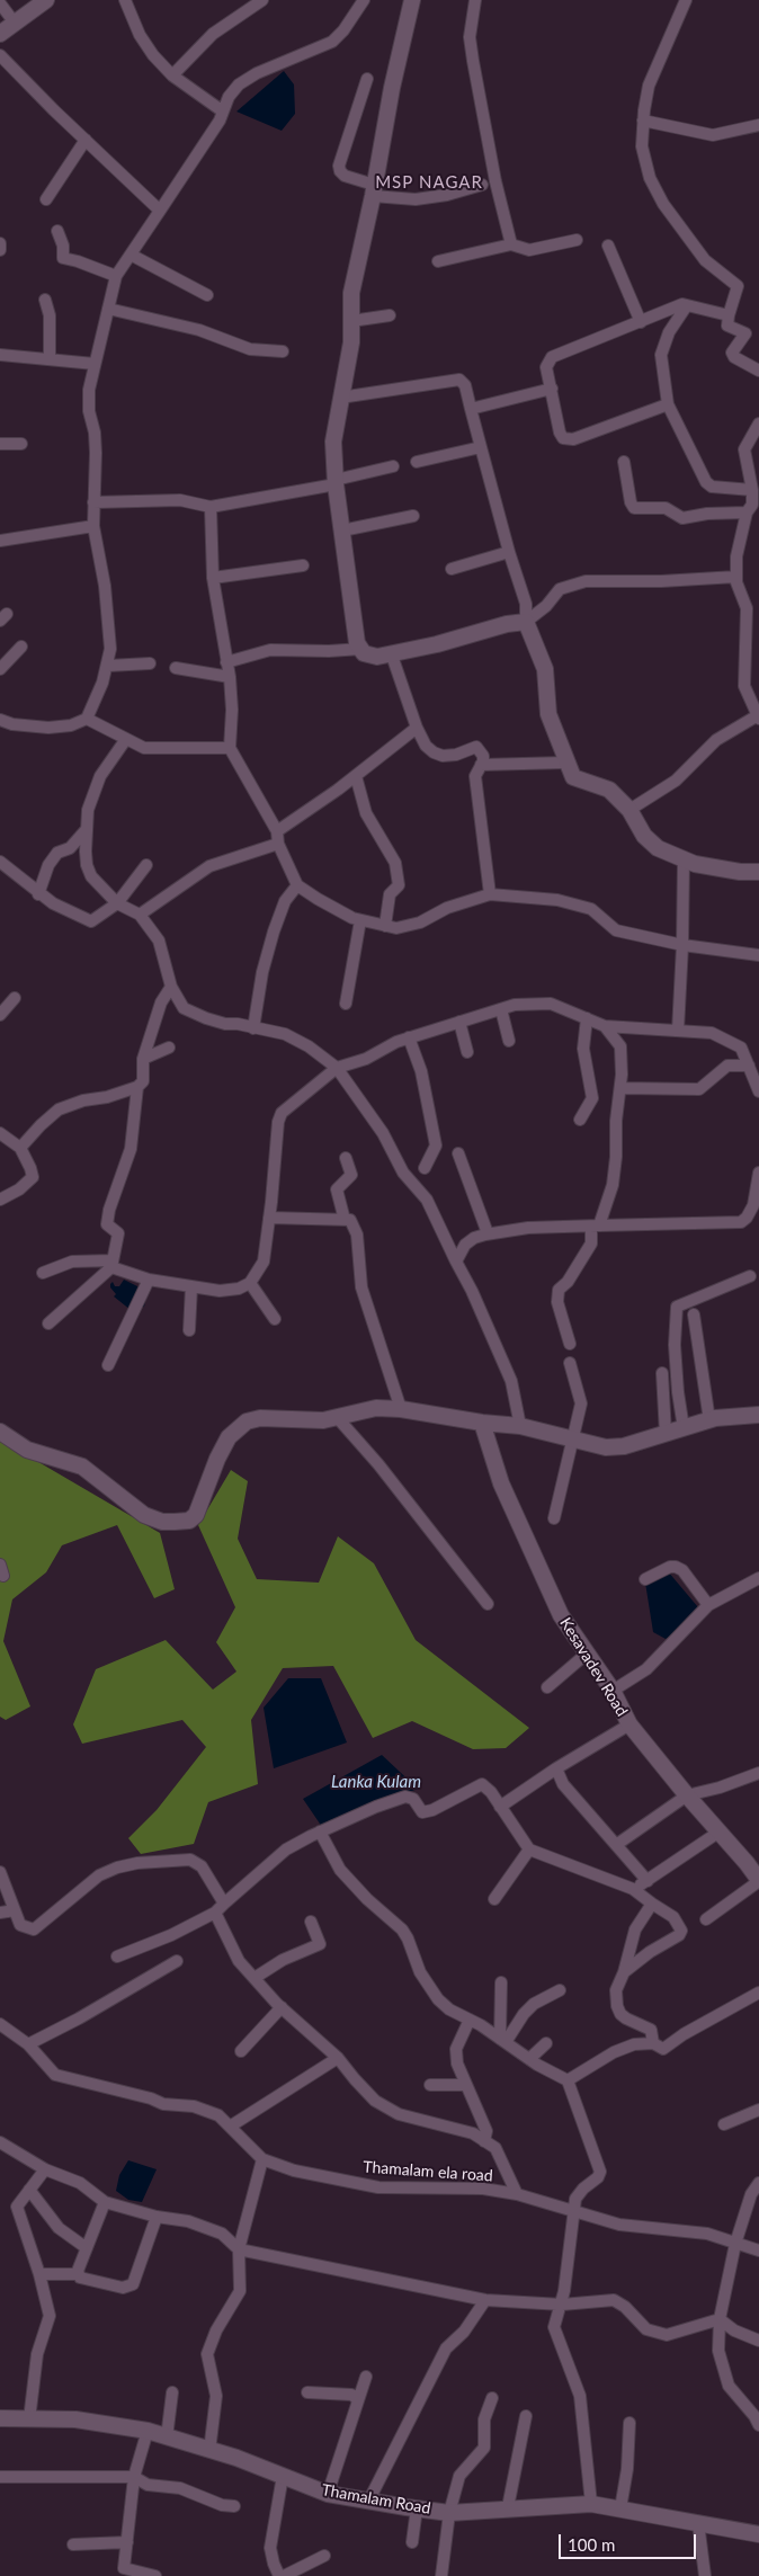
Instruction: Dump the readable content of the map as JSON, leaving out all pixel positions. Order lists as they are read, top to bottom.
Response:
{
  "streets": {
    "street": ["Kesavadev Road", "Thamalam ela road", "Thamalam Road"]
  },
  "districts": ["MSP NAGAR"],
  "water": ["Lanka Kulam"],
  "scale_bar": "100 m"
}
